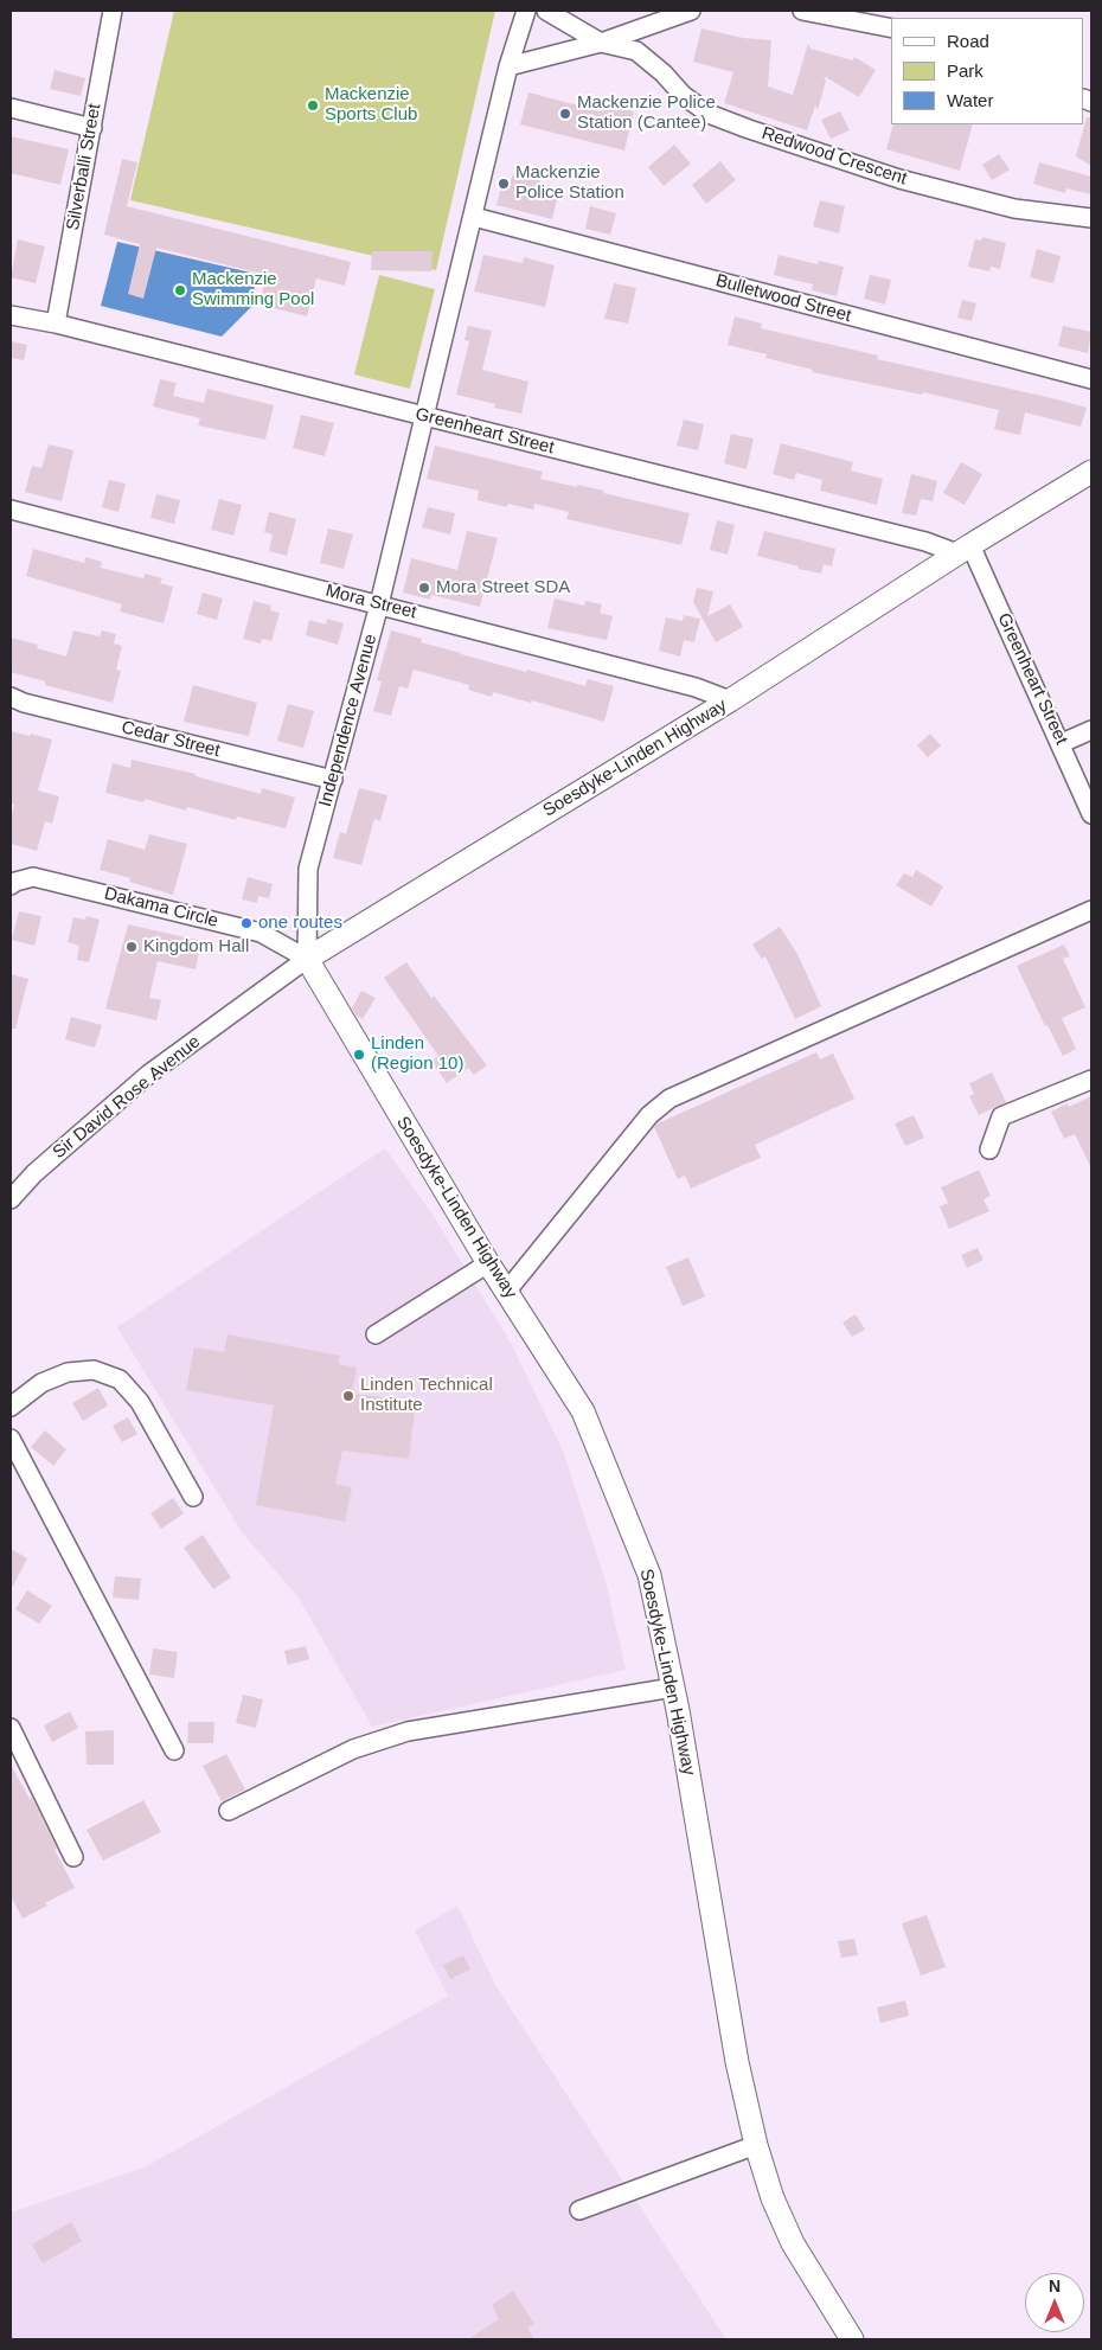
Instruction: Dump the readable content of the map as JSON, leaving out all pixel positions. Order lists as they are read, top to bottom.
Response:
{
  "streets": {
    "main road": ["Soesdyke-Linden Highway"],
    "street": [
      "Redwood Crescent",
      "Silverballi Street",
      "Bulletwood Street",
      "Greenheart Street",
      "Mora Street",
      "Independence Avenue",
      "Cedar Street",
      "Dakama Circle",
      "Sir David Rose Avenue"
    ]
  },
  "crossings": [
    ["Redwood Crescent", "Independence Avenue"],
    ["Silverballi Street", "Greenheart Street"],
    ["Bulletwood Street", "Independence Avenue"],
    ["Greenheart Street", "Independence Avenue"],
    ["Greenheart Street", "Soesdyke-Linden Highway"],
    ["Mora Street", "Independence Avenue"],
    ["Mora Street", "Soesdyke-Linden Highway"],
    ["Independence Avenue", "Cedar Street"],
    ["Independence Avenue", "Soesdyke-Linden Highway"],
    ["Independence Avenue", "Dakama Circle"],
    ["Independence Avenue", "Sir David Rose Avenue"],
    ["Soesdyke-Linden Highway", "Dakama Circle"],
    ["Soesdyke-Linden Highway", "Sir David Rose Avenue"],
    ["Dakama Circle", "Sir David Rose Avenue"]
  ],
  "places": [
    "Mackenzie Sports Club",
    "Mackenzie Police Station (Cantee)",
    "Mackenzie Police Station",
    "Mackenzie Swimming Pool",
    "Mora Street SDA",
    "one routes",
    "Kingdom Hall",
    "Linden (Region 10)",
    "Linden Technical Institute"
  ],
  "legend": ["Road", "Park", "Water"],
  "north": "top"
}
